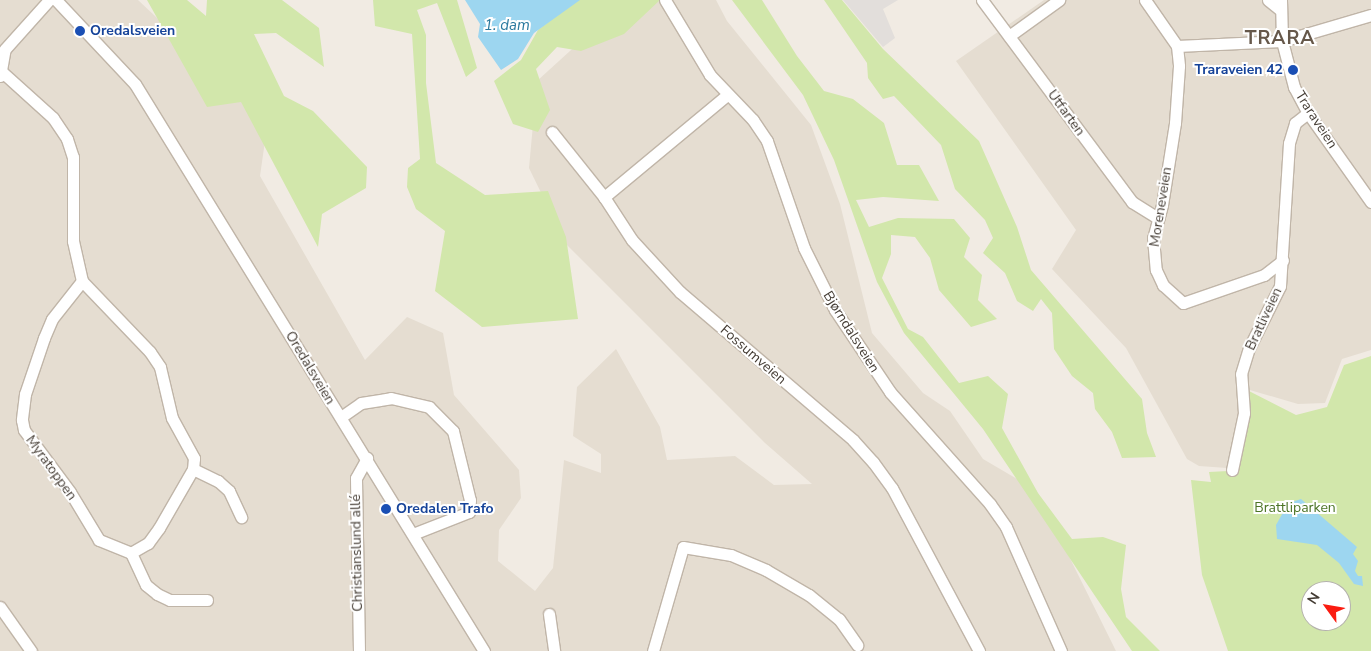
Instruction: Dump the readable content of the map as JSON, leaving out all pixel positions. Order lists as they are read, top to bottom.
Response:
{
  "streets": {
    "street": [
      "Utfarten",
      "Traraveien",
      "Moreneveien",
      "Bratliveien",
      "Bjørndalsveien",
      "Fossumveien",
      "Oredalsveien",
      "Myratoppen",
      "Christianslund allé"
    ]
  },
  "crossings": [
    ["Utfarten", "Moreneveien"],
    ["Traraveien", "Bratliveien"],
    ["Moreneveien", "Bratliveien"],
    ["Oredalsveien", "Christianslund allé"]
  ],
  "districts": ["TRARA"],
  "water": ["1. dam"],
  "parks": ["Brattliparken"],
  "places": ["Oredalsveien", "Traraveien 42", "Oredalen Trafo"],
  "north": "top left"
}
